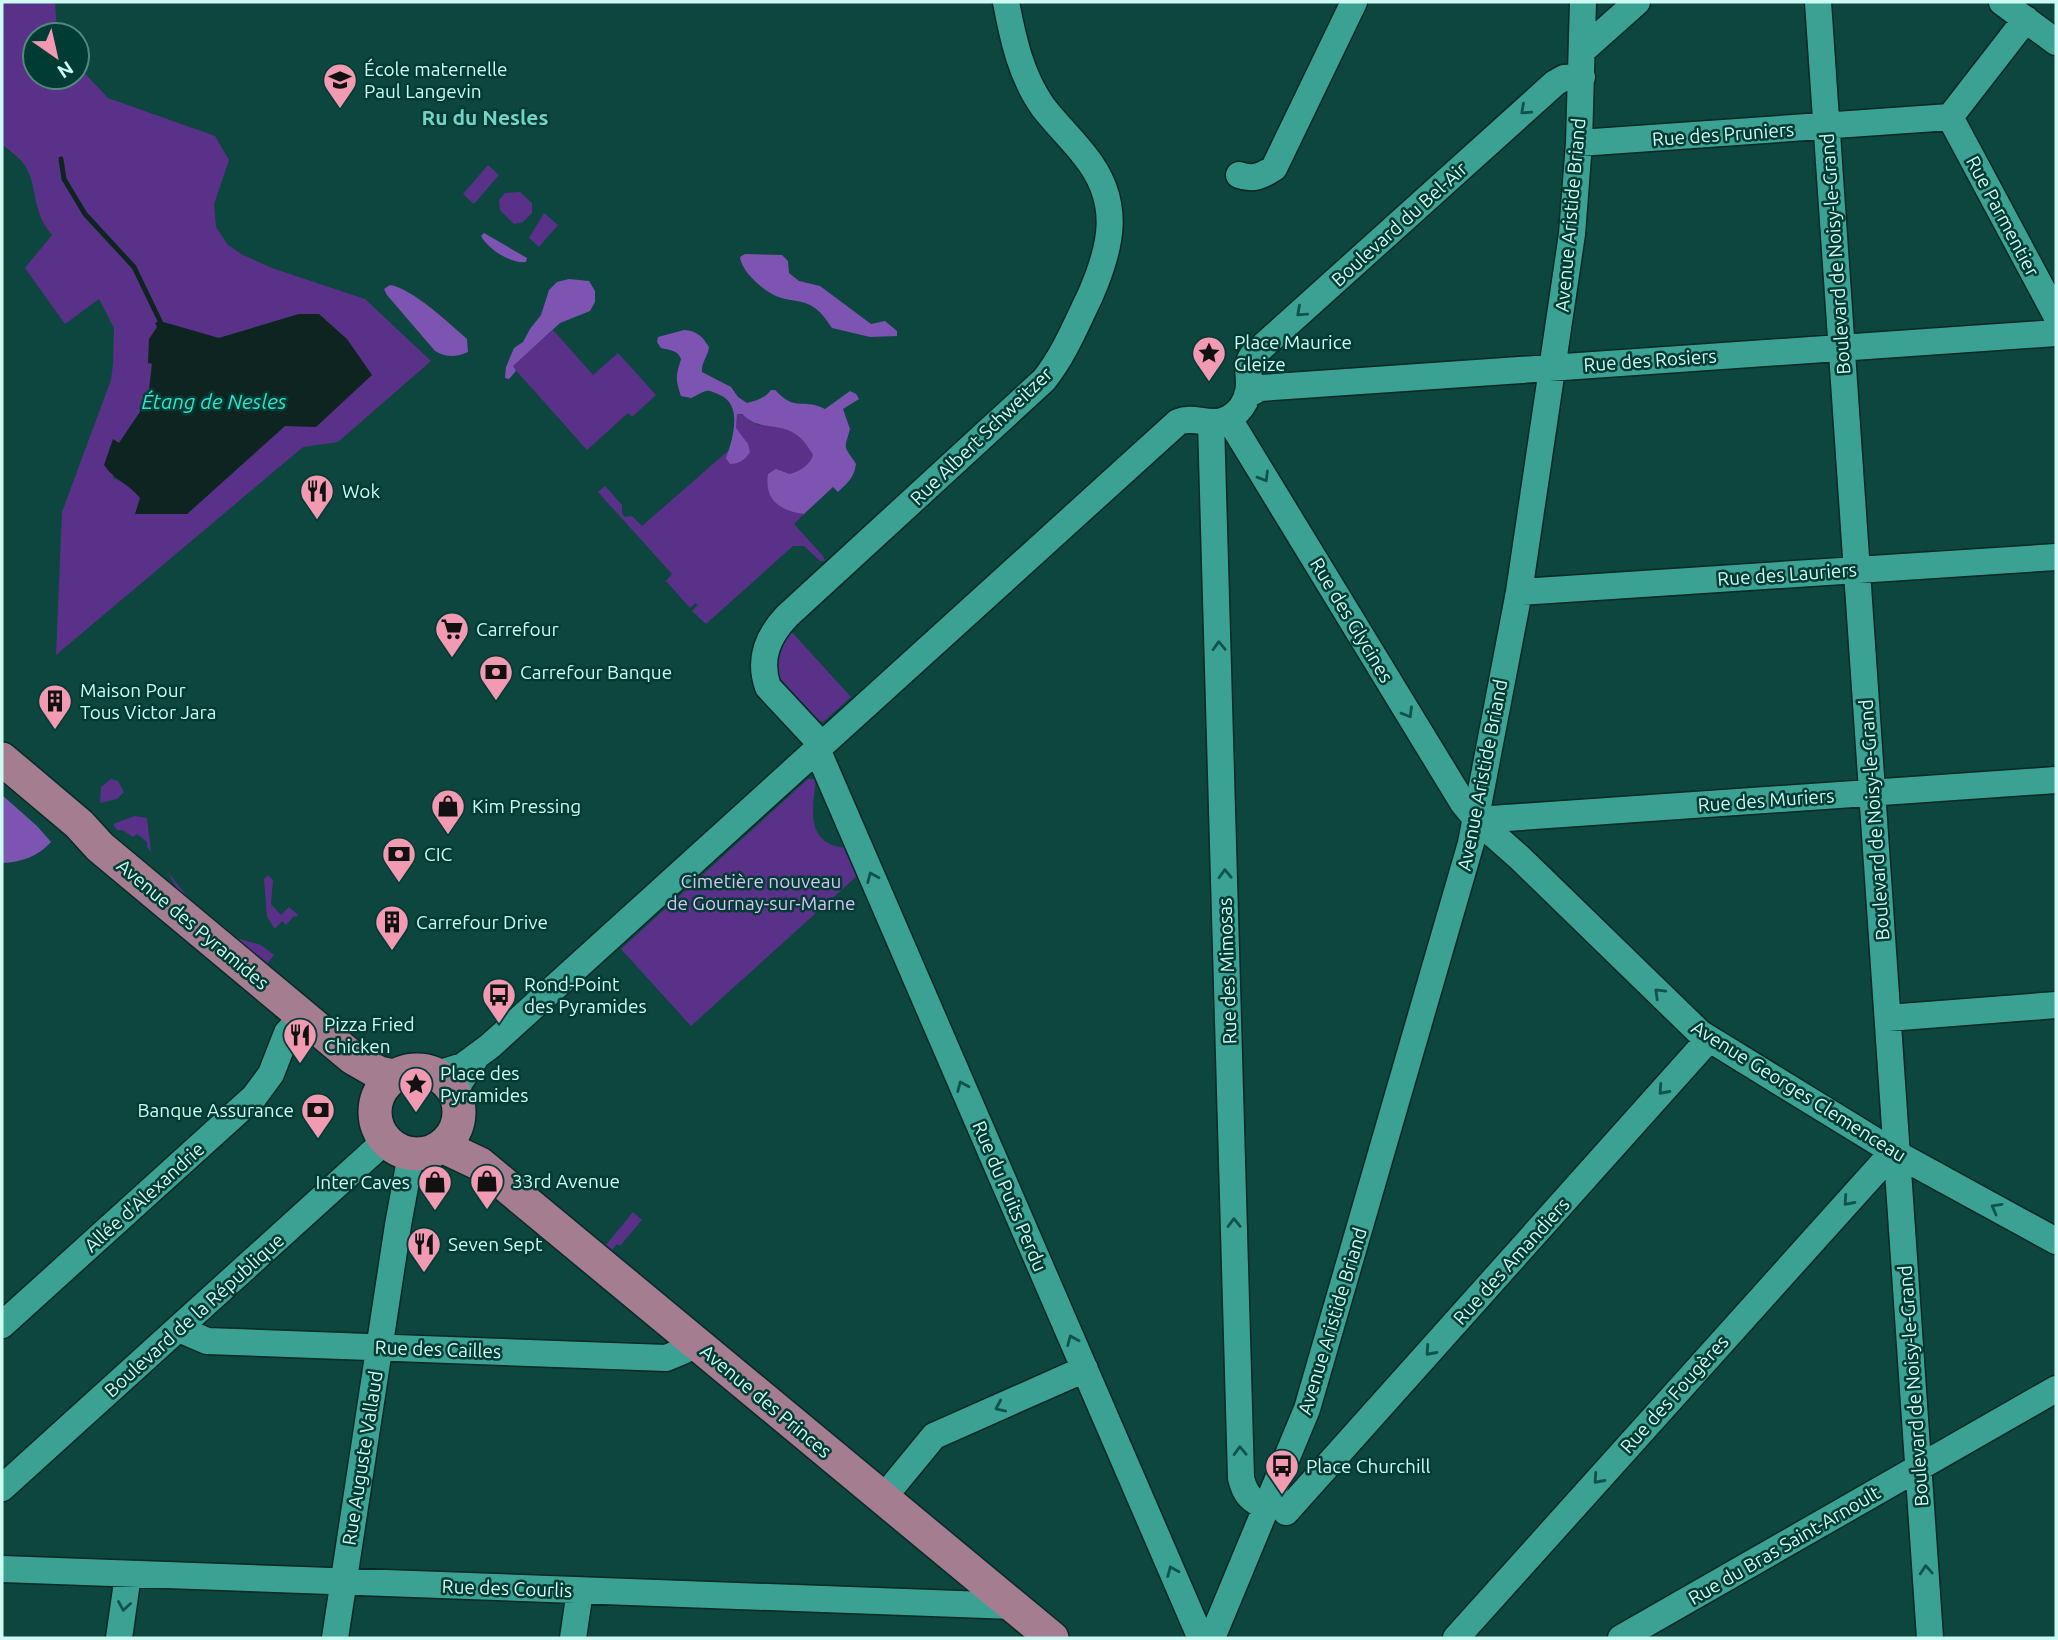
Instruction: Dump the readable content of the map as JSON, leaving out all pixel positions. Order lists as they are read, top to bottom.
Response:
{
  "streets": {
    "main road": ["Avenue des Pyramides", "Avenue des Princes"],
    "street": [
      "Rue des Pruniers",
      "Avenue Aristide Briand",
      "Rue Parmentier",
      "Boulevard du Bel-Air",
      "Boulevard de Noisy-le-Grand",
      "Rue des Rosiers",
      "Rue Albert Schweitzer",
      "Rue des Lauriers",
      "Rue des Glycines",
      "Rue des Muriers",
      "Rue des Mimosas",
      "Avenue Georges Clemenceau",
      "Rue du Puits Perdu",
      "Allée d'Alexandrie",
      "Rue des Amandiers",
      "Boulevard de la République",
      "Rue des Cailles",
      "Rue des Fougères",
      "Rue Auguste Vallaud",
      "Rue du Bras Saint-Arnoult",
      "Rue des Courlis"
    ]
  },
  "crossings": [
    ["Rue des Pruniers", "Avenue Aristide Briand"],
    ["Rue des Pruniers", "Rue Parmentier"],
    ["Rue des Pruniers", "Boulevard de Noisy-le-Grand"],
    ["Avenue Aristide Briand", "Boulevard du Bel-Air"],
    ["Avenue Aristide Briand", "Rue des Rosiers"],
    ["Avenue Aristide Briand", "Rue des Lauriers"],
    ["Avenue Aristide Briand", "Rue des Glycines"],
    ["Avenue Aristide Briand", "Rue des Muriers"],
    ["Avenue Aristide Briand", "Rue des Mimosas"],
    ["Avenue Aristide Briand", "Avenue Georges Clemenceau"],
    ["Avenue Aristide Briand", "Rue du Puits Perdu"],
    ["Avenue Aristide Briand", "Rue des Amandiers"],
    ["Boulevard du Bel-Air", "Rue des Rosiers"],
    ["Boulevard de Noisy-le-Grand", "Rue des Rosiers"],
    ["Boulevard de Noisy-le-Grand", "Rue des Lauriers"],
    ["Boulevard de Noisy-le-Grand", "Rue des Muriers"],
    ["Boulevard de Noisy-le-Grand", "Avenue Georges Clemenceau"],
    ["Boulevard de Noisy-le-Grand", "Rue des Fougères"],
    ["Boulevard de Noisy-le-Grand", "Rue du Bras Saint-Arnoult"],
    ["Rue Albert Schweitzer", "Rue du Puits Perdu"],
    ["Rue des Glycines", "Rue des Muriers"],
    ["Rue des Glycines", "Rue des Mimosas"],
    ["Rue des Glycines", "Avenue Georges Clemenceau"],
    ["Rue des Muriers", "Avenue Georges Clemenceau"],
    ["Avenue des Pyramides", "Allée d'Alexandrie"],
    ["Rue des Mimosas", "Rue des Amandiers"],
    ["Avenue Georges Clemenceau", "Rue des Amandiers"],
    ["Avenue Georges Clemenceau", "Rue des Fougères"],
    ["Boulevard de la République", "Rue des Cailles"],
    ["Boulevard de la République", "Avenue des Princes"],
    ["Boulevard de la République", "Rue Auguste Vallaud"],
    ["Rue des Cailles", "Avenue des Princes"],
    ["Rue des Cailles", "Rue Auguste Vallaud"],
    ["Avenue des Princes", "Rue Auguste Vallaud"],
    ["Avenue des Princes", "Rue des Courlis"],
    ["Rue Auguste Vallaud", "Rue des Courlis"]
  ],
  "one_way": [
    "Rue des Glycines",
    "Rue des Mimosas",
    "Avenue Georges Clemenceau",
    "Rue du Puits Perdu",
    "Rue des Amandiers",
    "Rue des Fougères"
  ],
  "districts": ["Ru du Nesles"],
  "water": ["Étang de Nesles"],
  "parks": ["Cimetière nouveau de Gournay-sur-Marne"],
  "places": {
    "school or university": ["École maternelle Paul Langevin"],
    "place": ["Place Maurice Gleize", "Place des Pyramides"],
    "restaurant": ["Wok", "Pizza Fried Chicken", "Seven Sept"],
    "supermarket": ["Carrefour"],
    "bank": ["Carrefour Banque", "CIC", "Banque Assurance"],
    "building": ["Maison Pour Tous Victor Jara", "Carrefour Drive"],
    "shop": ["Kim Pressing", "33rd Avenue", "Inter Caves"],
    "bus stop": ["Rond-Point des Pyramides", "Place Churchill"]
  },
  "north": "bottom right"
}
